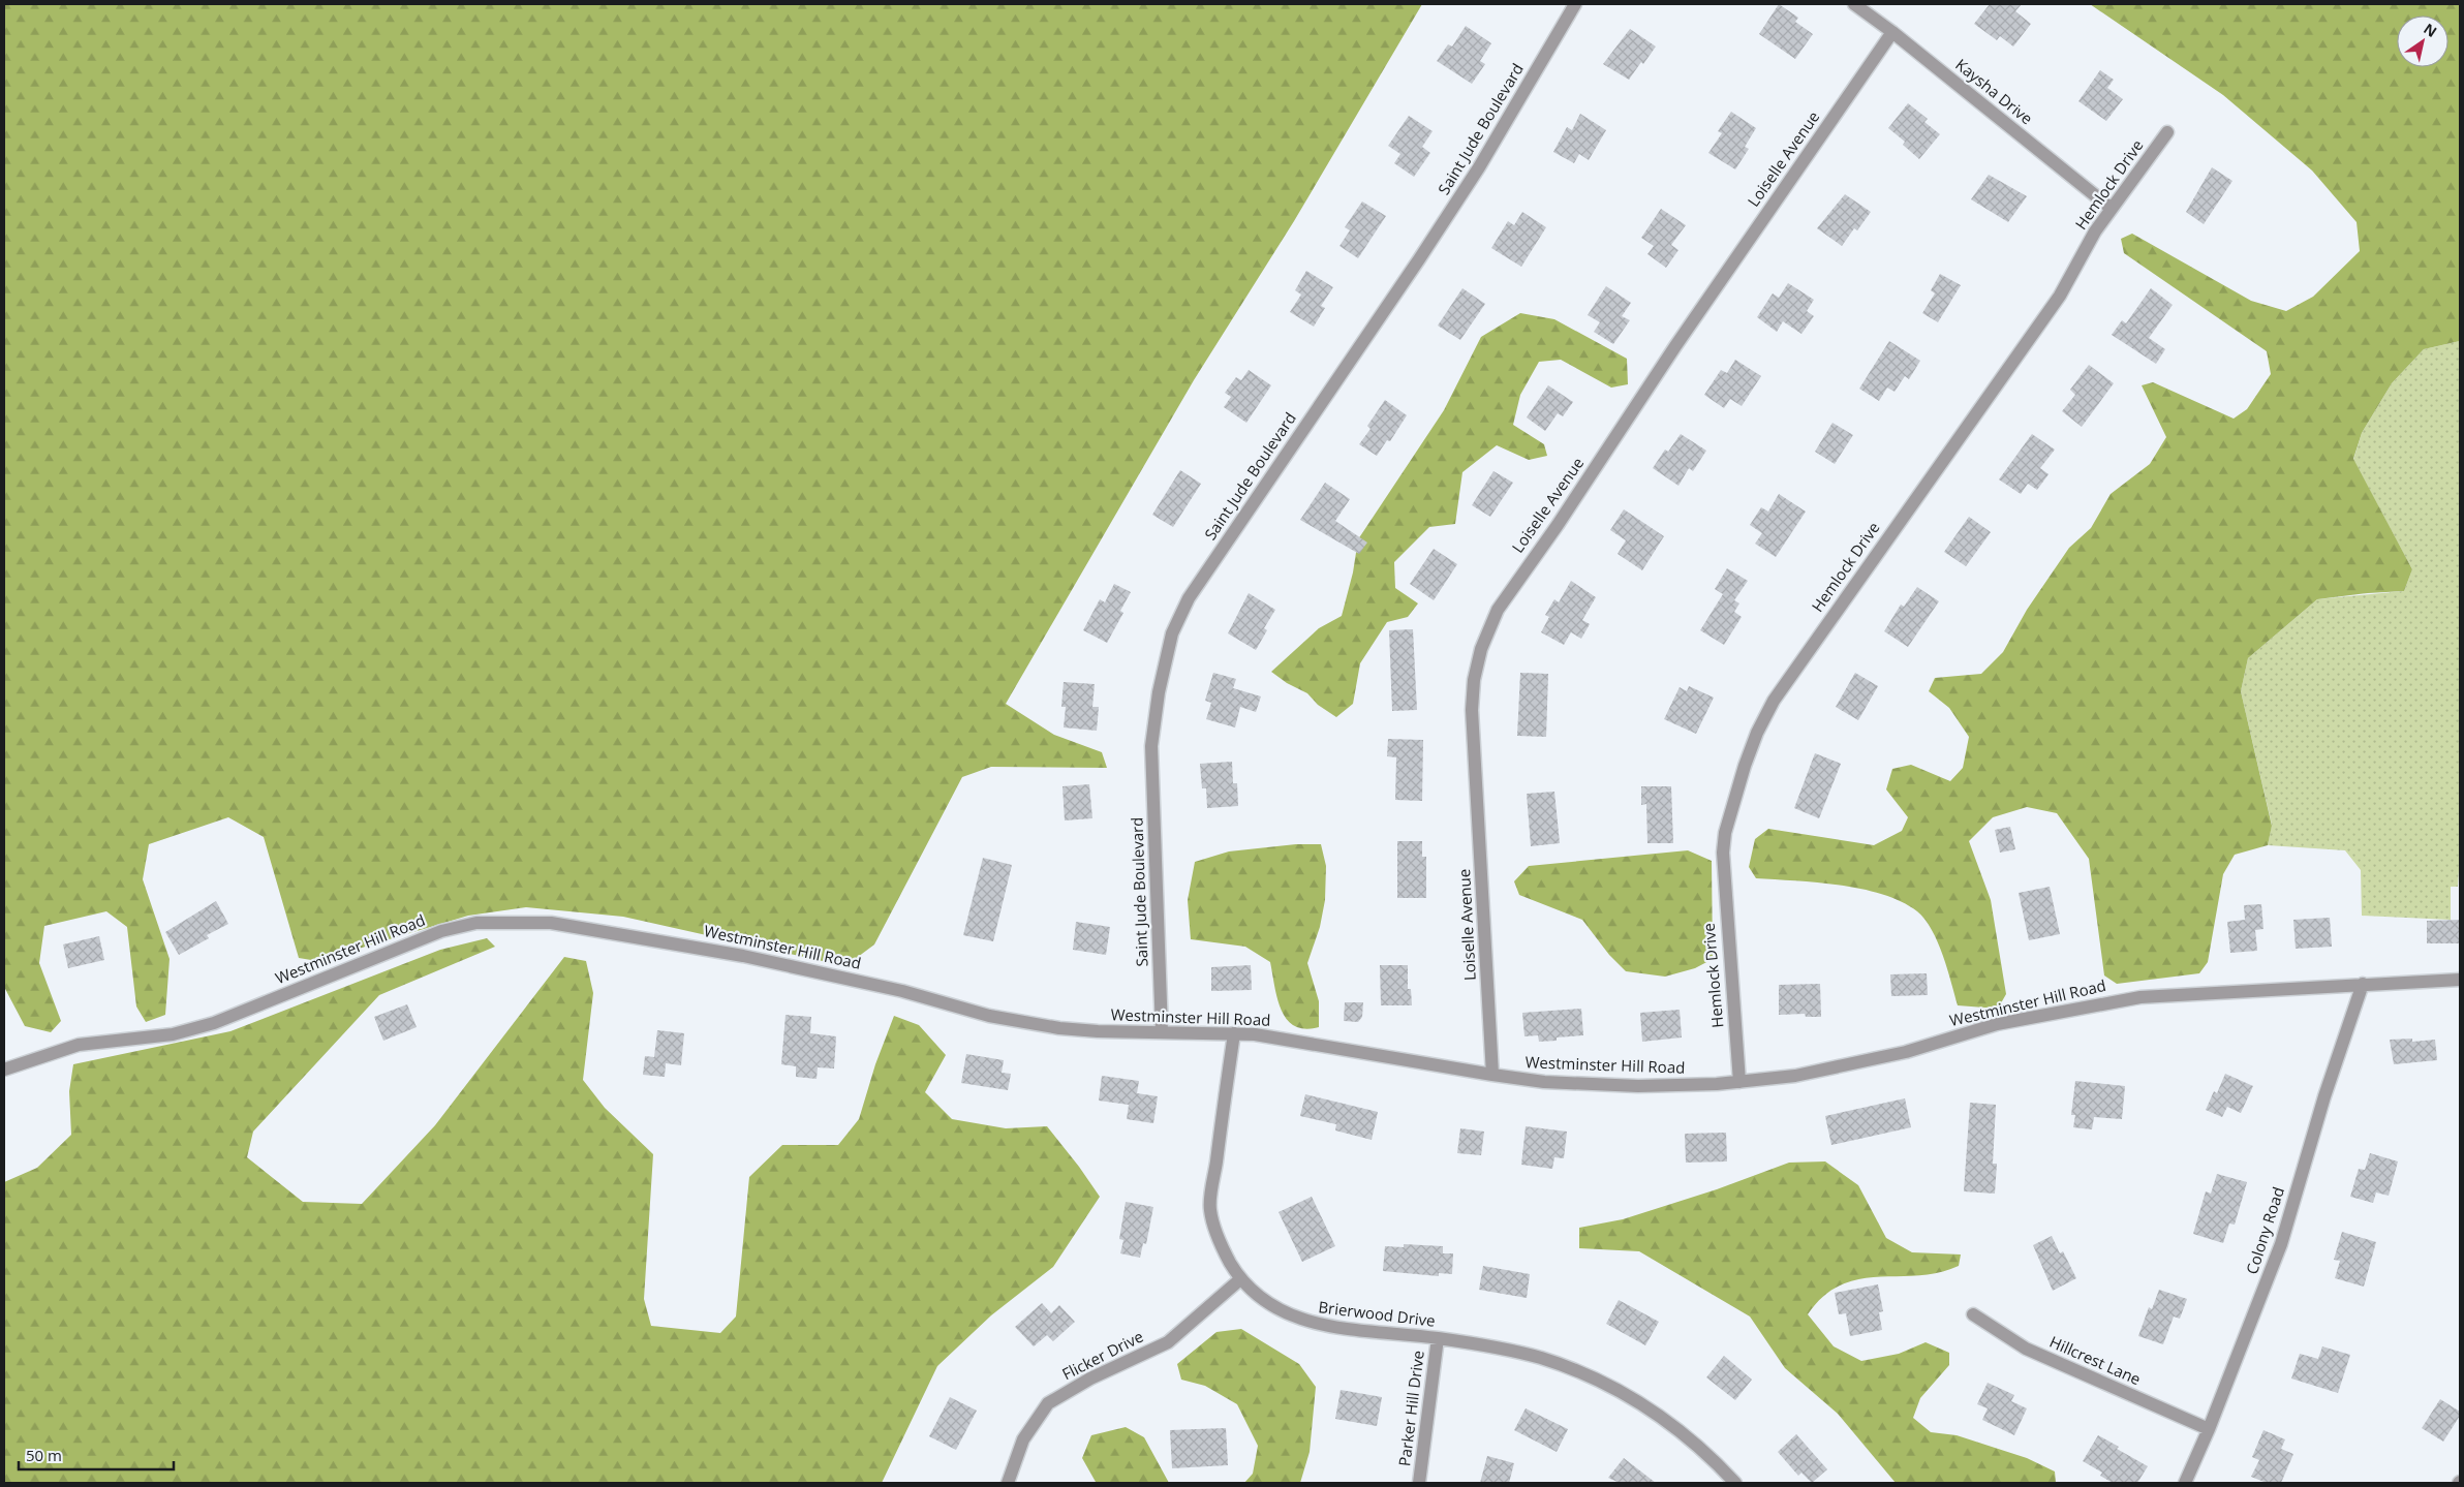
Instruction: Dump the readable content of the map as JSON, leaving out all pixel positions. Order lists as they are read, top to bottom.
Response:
{
  "streets": {
    "street": [
      "Kaysha Drive",
      "Saint Jude Boulevard",
      "Loiselle Avenue",
      "Hemlock Drive",
      "Westminster Hill Road",
      "Colony Road",
      "Brierwood Drive",
      "Flicker Drive",
      "Hillcrest Lane",
      "Parker Hill Drive"
    ]
  },
  "crossings": [
    ["Kaysha Drive", "Loiselle Avenue"],
    ["Kaysha Drive", "Hemlock Drive"],
    ["Saint Jude Boulevard", "Westminster Hill Road"],
    ["Loiselle Avenue", "Westminster Hill Road"],
    ["Hemlock Drive", "Westminster Hill Road"],
    ["Westminster Hill Road", "Colony Road"],
    ["Westminster Hill Road", "Brierwood Drive"],
    ["Colony Road", "Hillcrest Lane"],
    ["Brierwood Drive", "Flicker Drive"],
    ["Brierwood Drive", "Parker Hill Drive"]
  ],
  "scale_bar": "50 m",
  "north": "top right"
}
